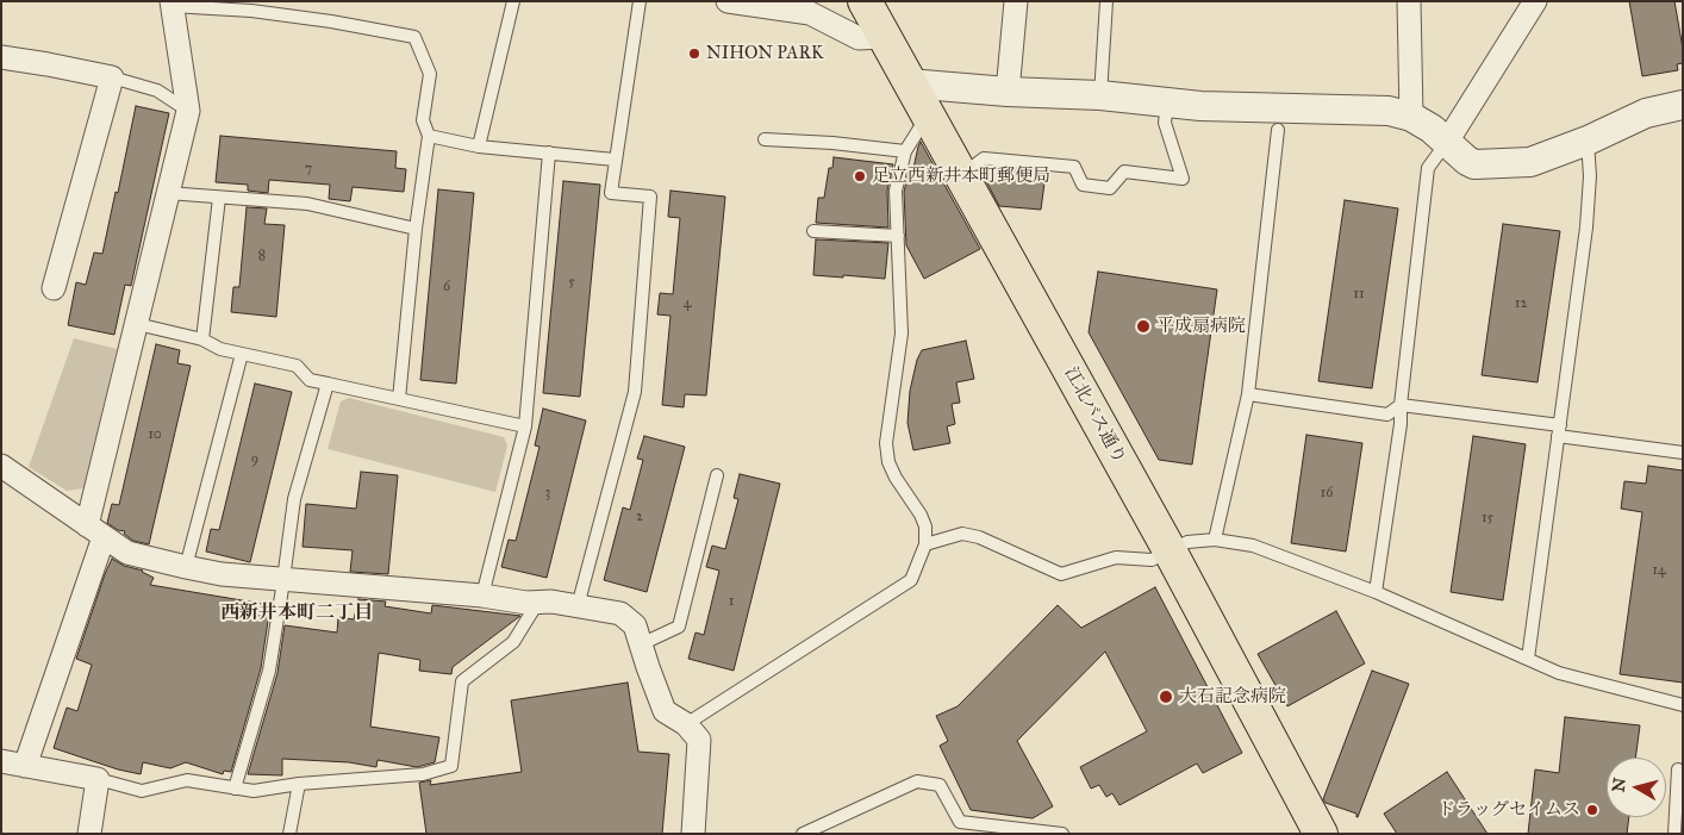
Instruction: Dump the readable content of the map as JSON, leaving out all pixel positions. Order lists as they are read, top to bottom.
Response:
{
  "streets": {
    "main road": ["江北バス通り"]
  },
  "districts": ["西新井本町二丁目"],
  "places": [
    "NIHON PARK",
    "足立西新井本町郵便局",
    "平成扇病院",
    "大石記念病院",
    "ドラッグセイムス"
  ],
  "house_numbers": [
    "7",
    "8",
    "5",
    "6",
    "11",
    "4",
    "12",
    "10",
    "9",
    "3",
    "16",
    "2",
    "15",
    "14",
    "1"
  ],
  "north": "left"
}
